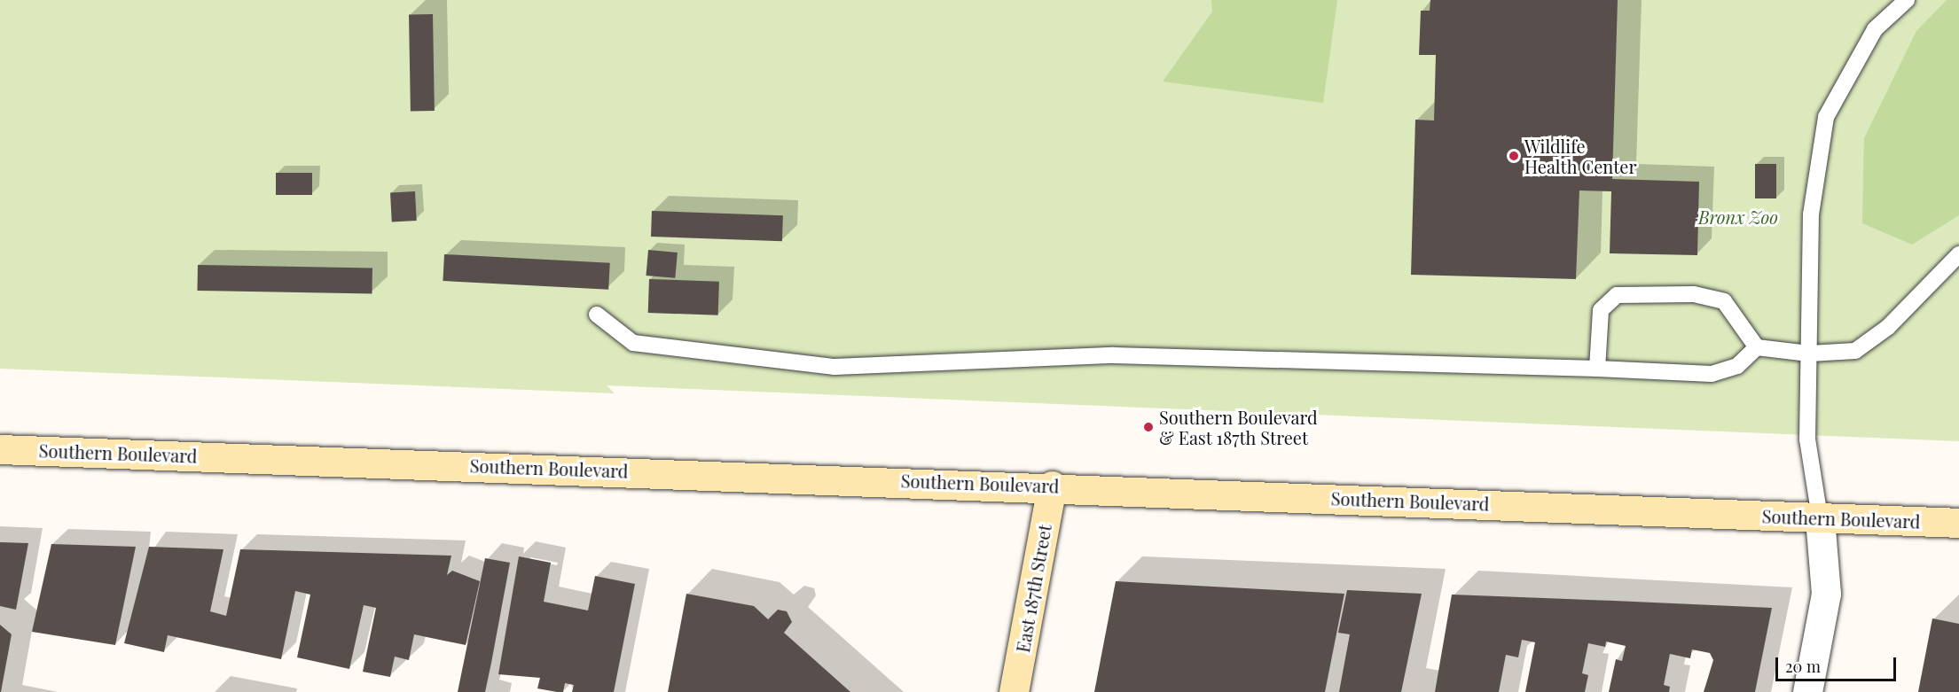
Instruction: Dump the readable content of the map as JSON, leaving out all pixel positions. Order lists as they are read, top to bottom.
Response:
{
  "streets": {
    "main road": ["Southern Boulevard", "East 187th Street"]
  },
  "crossings": [
    ["Southern Boulevard", "East 187th Street"]
  ],
  "parks": ["Bronx Zoo"],
  "places": ["Wildlife Health Center", "Southern Boulevard & East 187th Street"],
  "scale_bar": "20 m"
}
